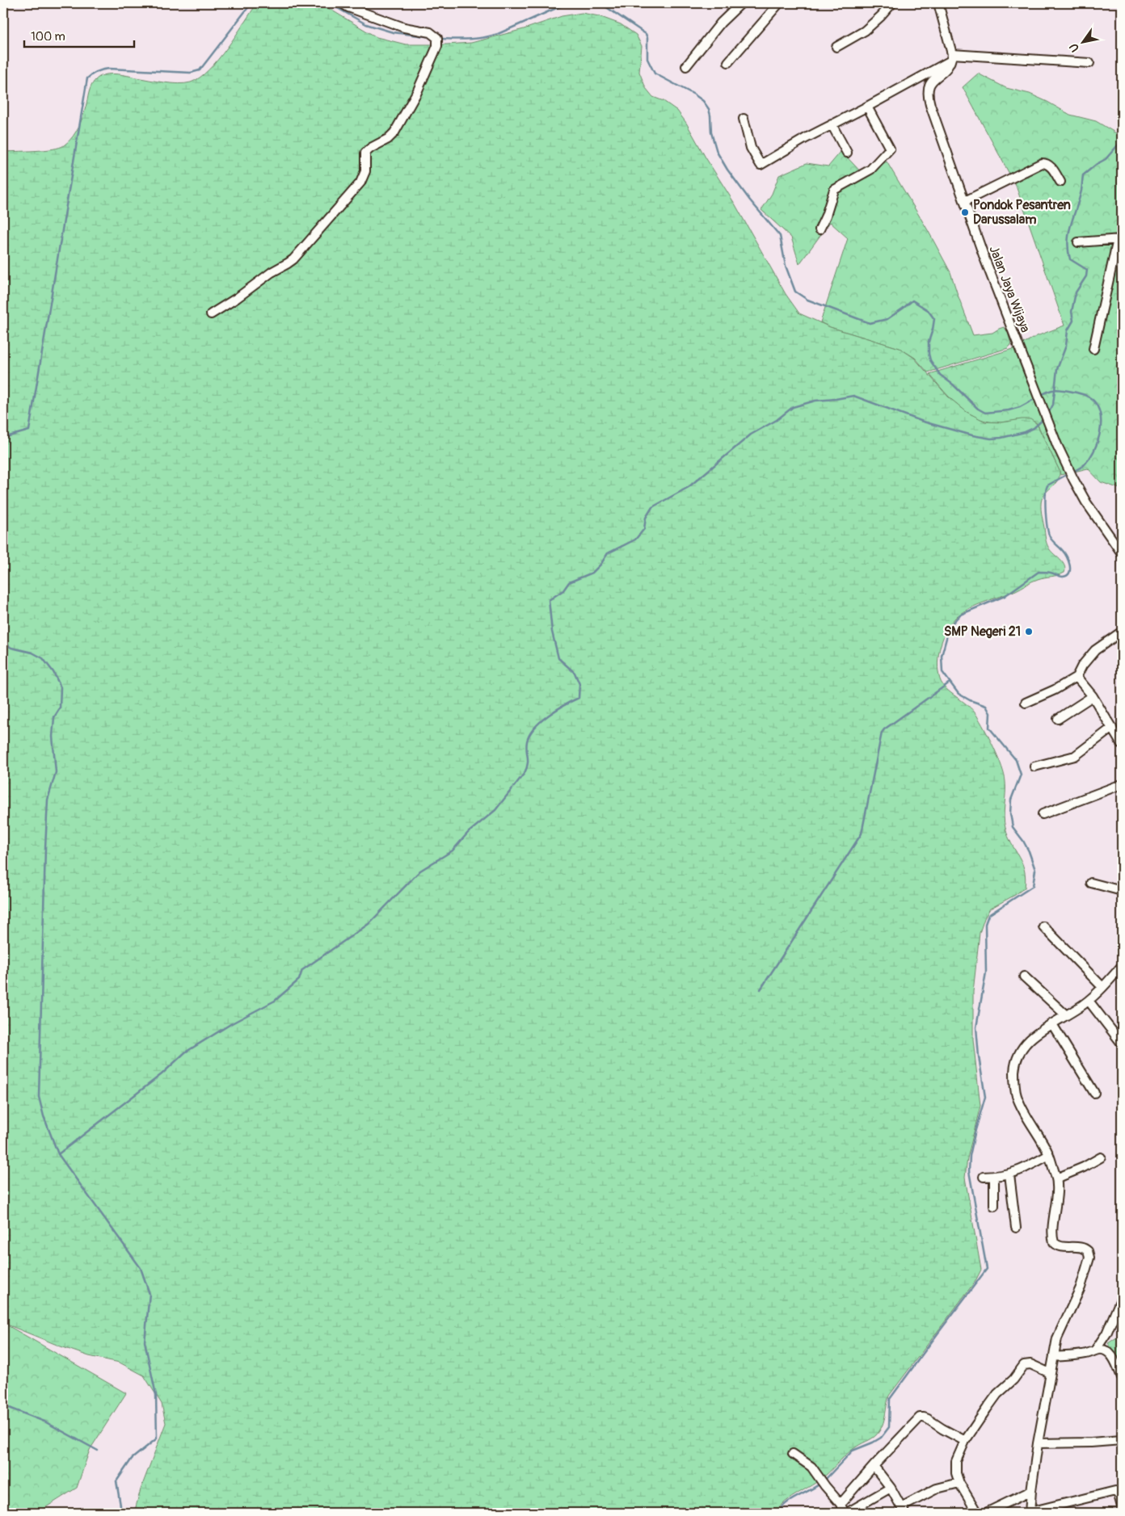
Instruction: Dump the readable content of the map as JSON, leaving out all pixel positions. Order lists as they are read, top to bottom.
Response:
{
  "streets": {
    "street": ["Jalan Jaya Wijaya"]
  },
  "places": ["Pondok Pesantren Darussalam", "SMP Negeri 21"],
  "scale_bar": "100 m",
  "north": "bottom left"
}
